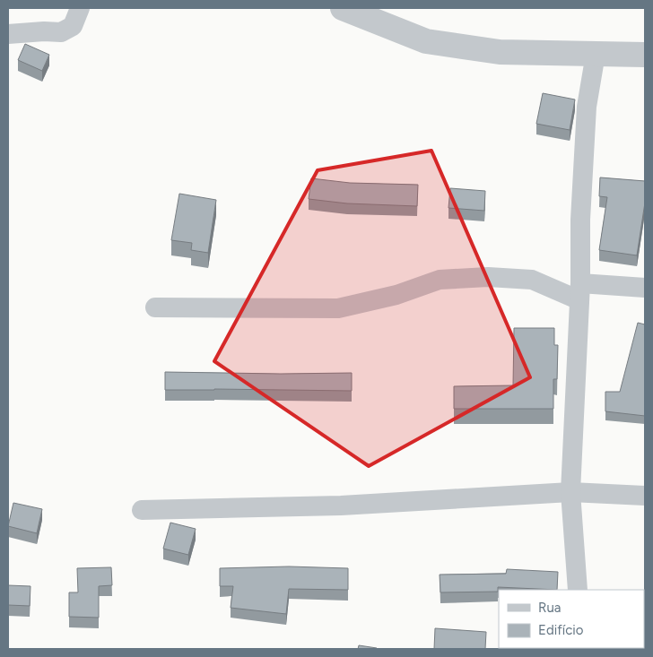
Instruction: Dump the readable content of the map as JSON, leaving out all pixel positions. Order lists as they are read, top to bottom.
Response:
{
  "legend": ["Rua", "Edifício"]
}
